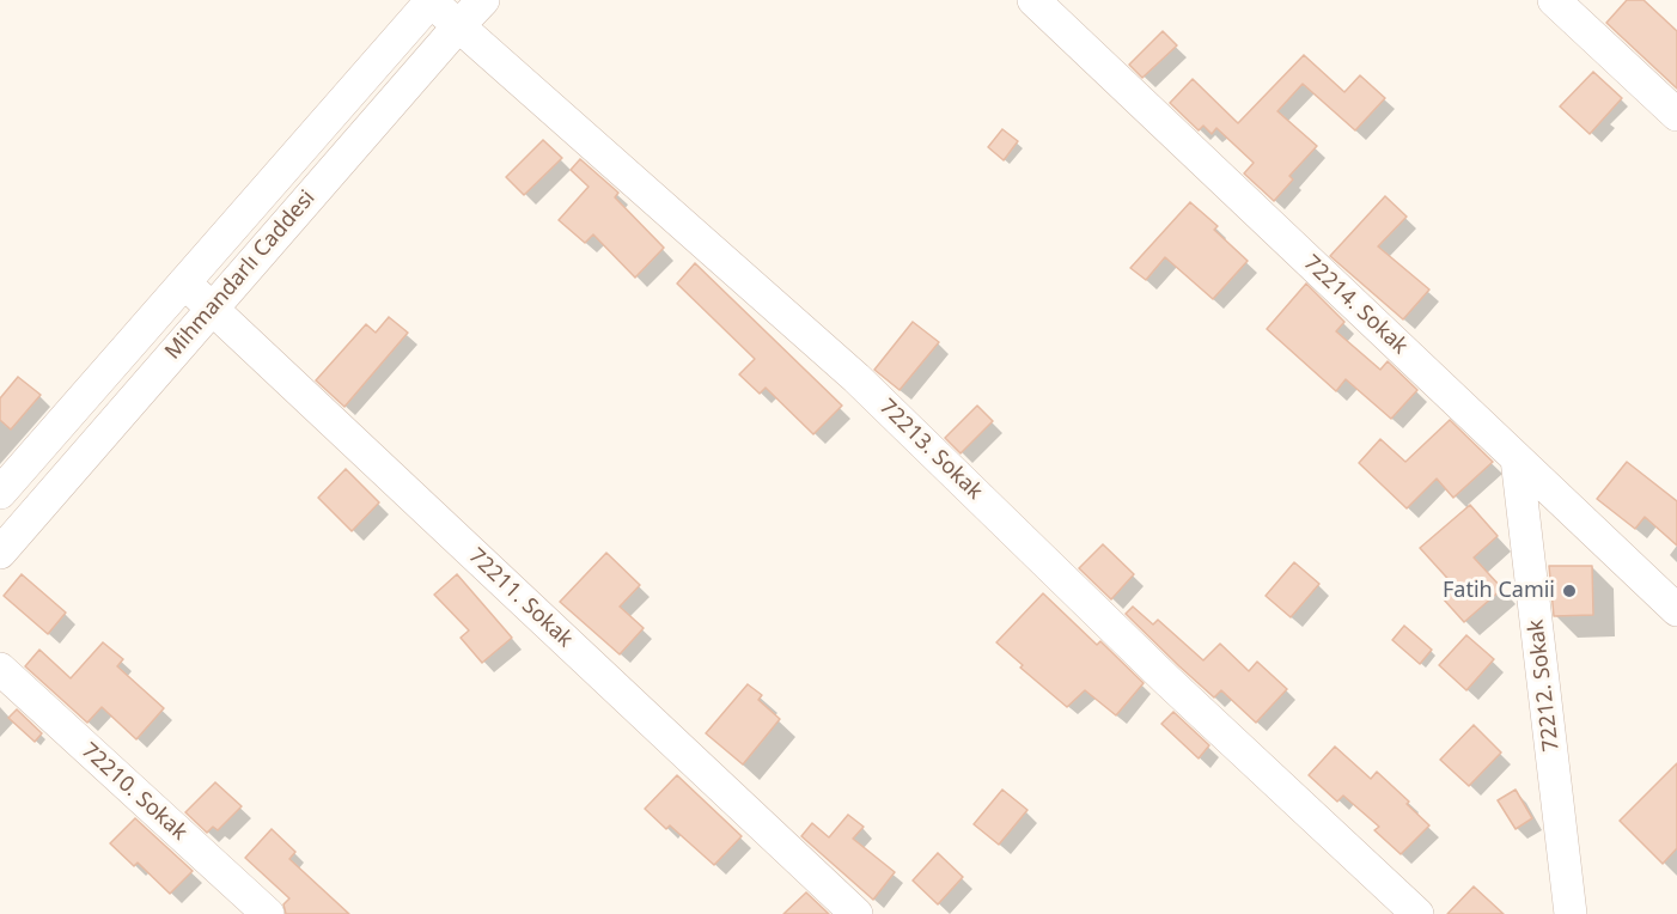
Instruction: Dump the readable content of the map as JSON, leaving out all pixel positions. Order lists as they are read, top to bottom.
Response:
{
  "streets": {
    "street": [
      "Mihmandarlı Caddesi",
      "72214. Sokak",
      "72213. Sokak",
      "72211. Sokak",
      "72212. Sokak",
      "72210. Sokak"
    ]
  },
  "crossings": [
    ["Mihmandarlı Caddesi", "72213. Sokak"],
    ["Mihmandarlı Caddesi", "72211. Sokak"],
    ["72214. Sokak", "72212. Sokak"]
  ],
  "places": ["Fatih Camii"]
}
